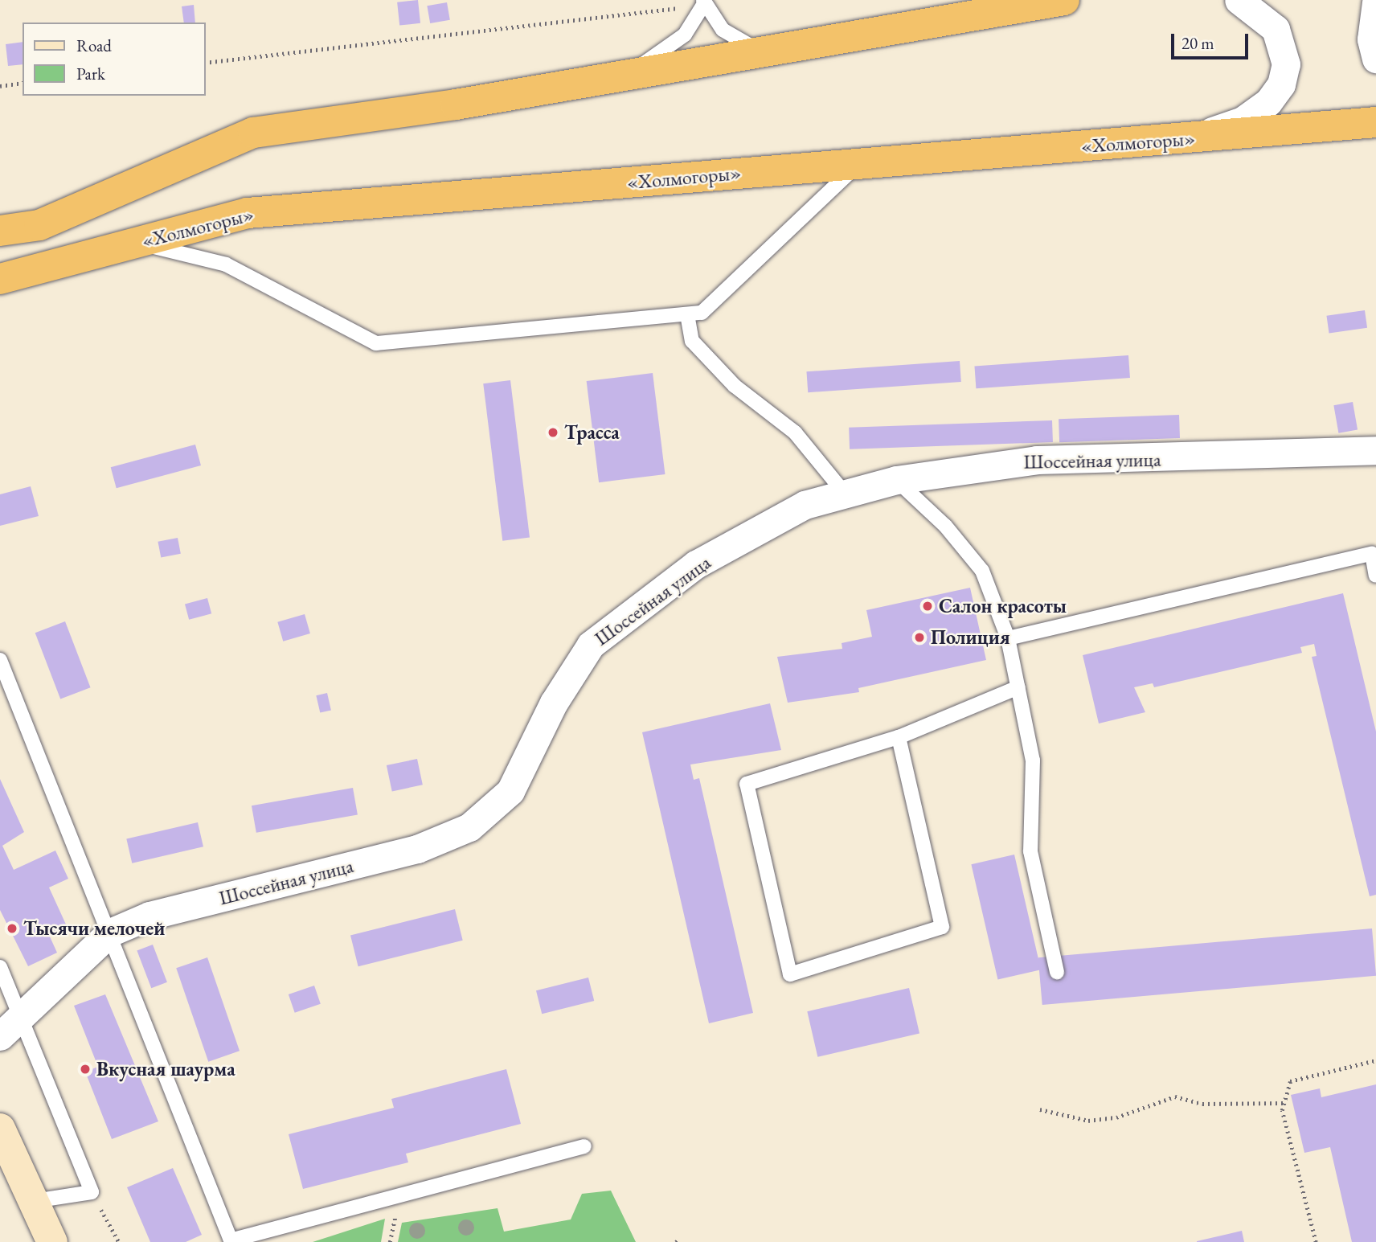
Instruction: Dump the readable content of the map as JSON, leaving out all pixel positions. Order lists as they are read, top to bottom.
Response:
{
  "streets": {
    "highway": ["«Холмогоры»"],
    "street": ["Шоссейная улица"]
  },
  "places": [
    "Трасса",
    "Салон красоты",
    "Полиция",
    "Тысячи мелочей",
    "Вкусная шаурма"
  ],
  "legend": ["Road", "Park"],
  "scale_bar": "20 m"
}
